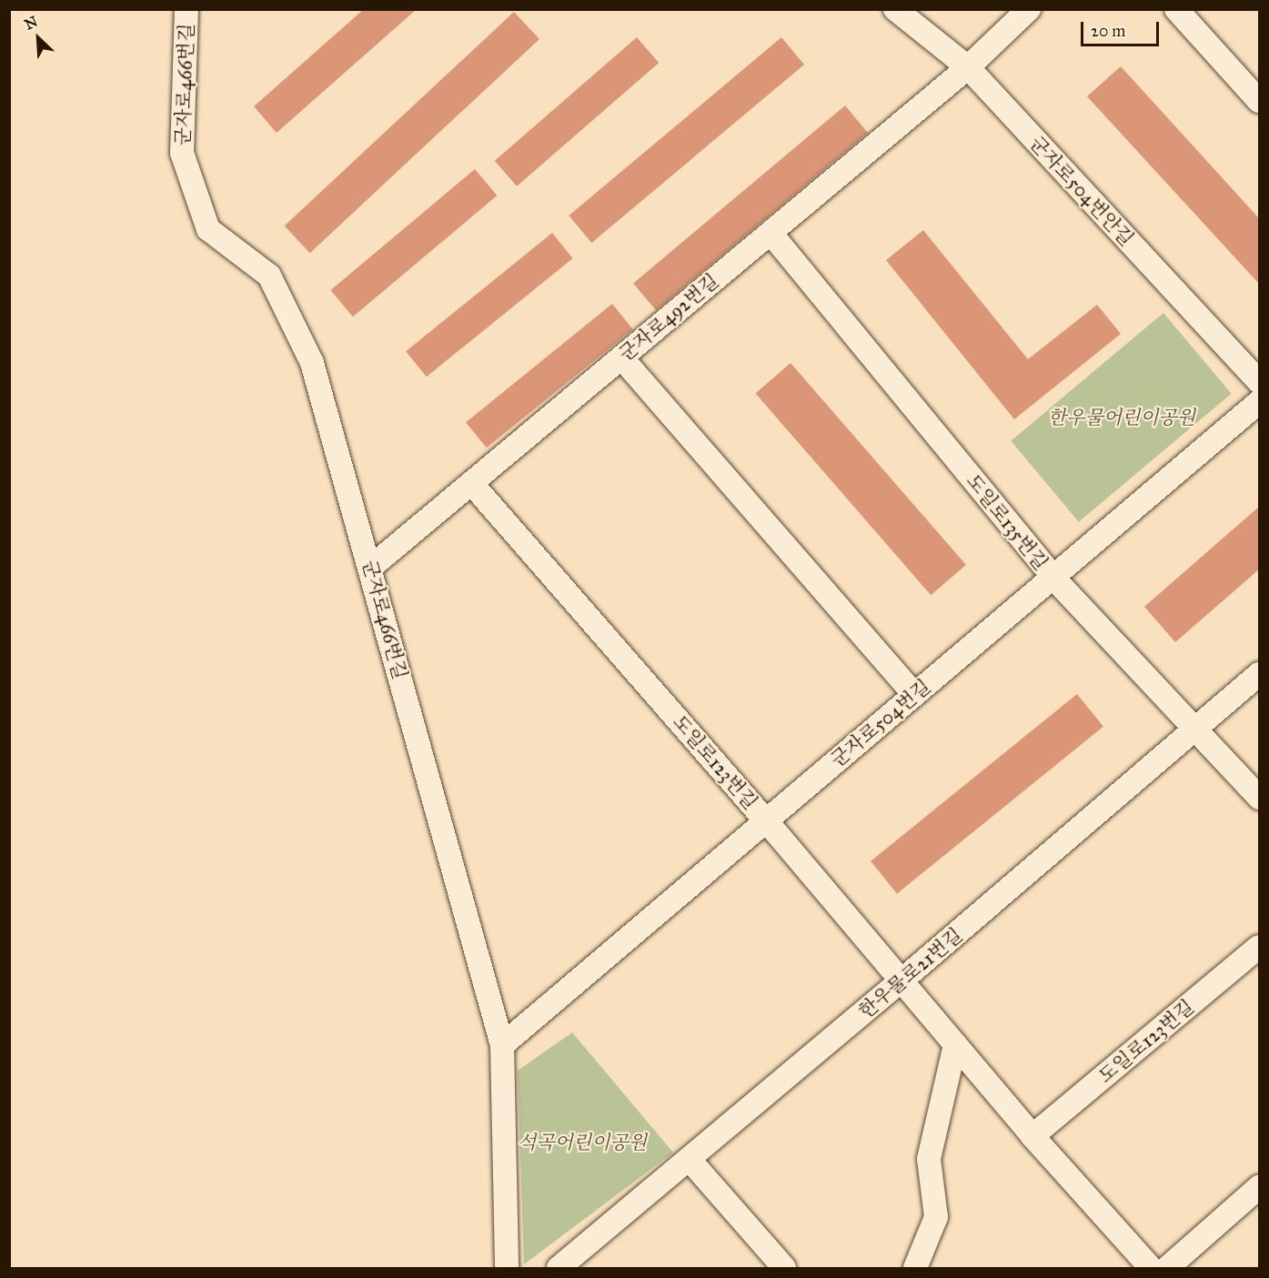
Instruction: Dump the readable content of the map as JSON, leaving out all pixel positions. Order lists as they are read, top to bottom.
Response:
{
  "streets": {
    "street": [
      "군자로466번길",
      "군자로504번안길",
      "군자로492번길",
      "도일로135번길",
      "군자로504번길",
      "도일로123번길",
      "한우물로21번길"
    ]
  },
  "crossings": [
    ["군자로466번길", "군자로492번길"],
    ["군자로466번길", "군자로504번길"],
    ["군자로504번안길", "군자로492번길"],
    ["군자로492번길", "도일로135번길"],
    ["군자로492번길", "도일로123번길"],
    ["도일로135번길", "군자로504번길"],
    ["도일로135번길", "한우물로21번길"],
    ["군자로504번길", "도일로123번길"],
    ["도일로123번길", "한우물로21번길"]
  ],
  "parks": ["한우물어린이공원", "석곡어린이공원"],
  "scale_bar": "20 m",
  "north": "top left"
}
